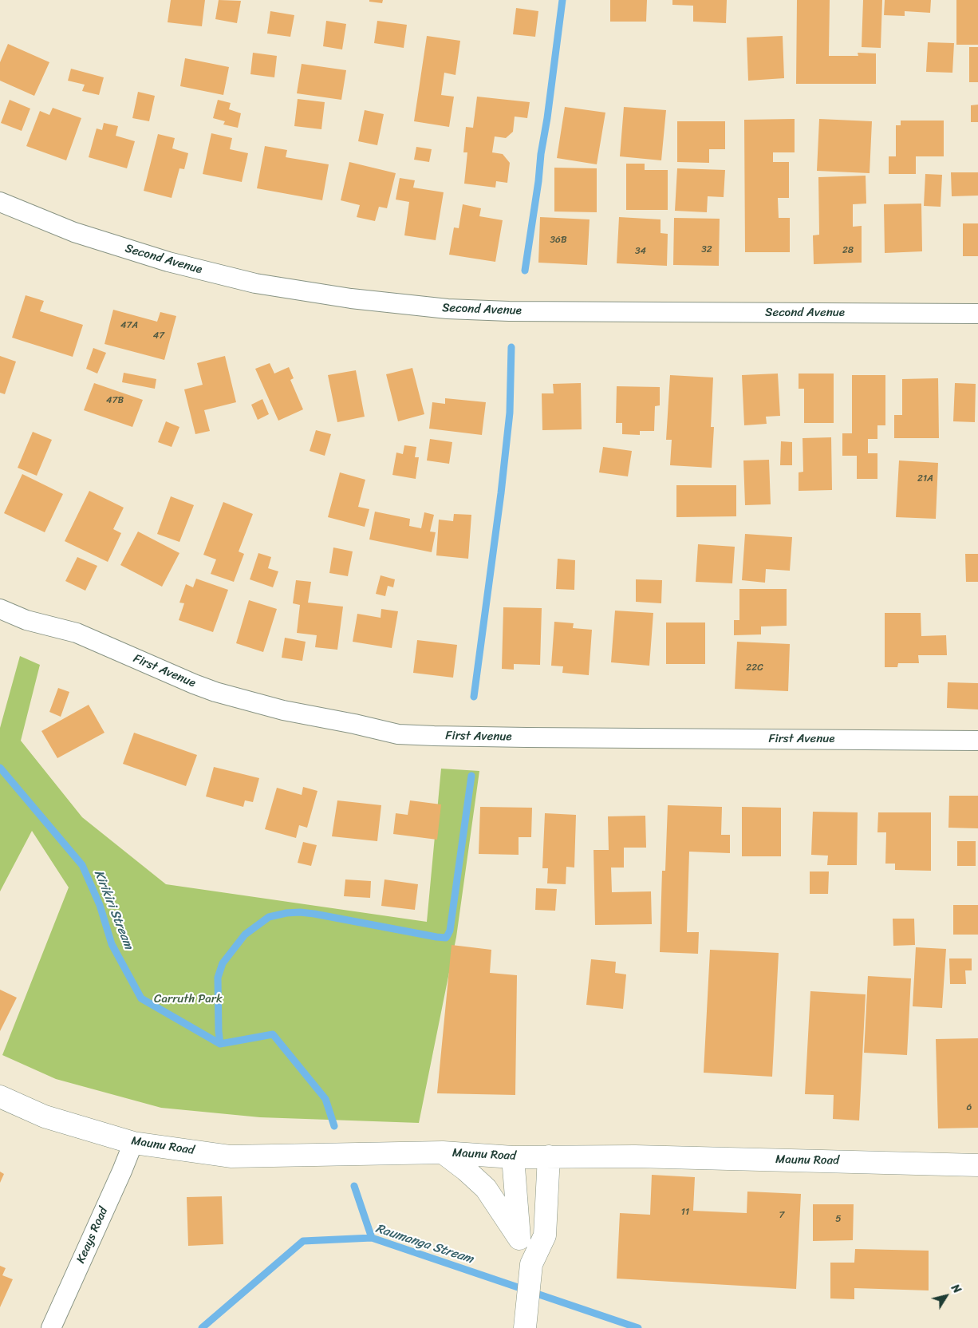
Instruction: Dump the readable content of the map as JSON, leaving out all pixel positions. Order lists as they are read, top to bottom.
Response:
{
  "streets": {
    "main road": ["Maunu Road"],
    "street": ["Second Avenue", "First Avenue", "Keays Road"]
  },
  "crossings": [
    ["Maunu Road", "Keays Road"]
  ],
  "water": ["Kirikiri Stream", "Raumanga Stream"],
  "parks": ["Carruth Park"],
  "house_numbers": [
    "36B",
    "32",
    "28",
    "34",
    "47A",
    "47",
    "47B",
    "21A",
    "22C",
    "6",
    "11",
    "7",
    "5"
  ],
  "north": "top right"
}
